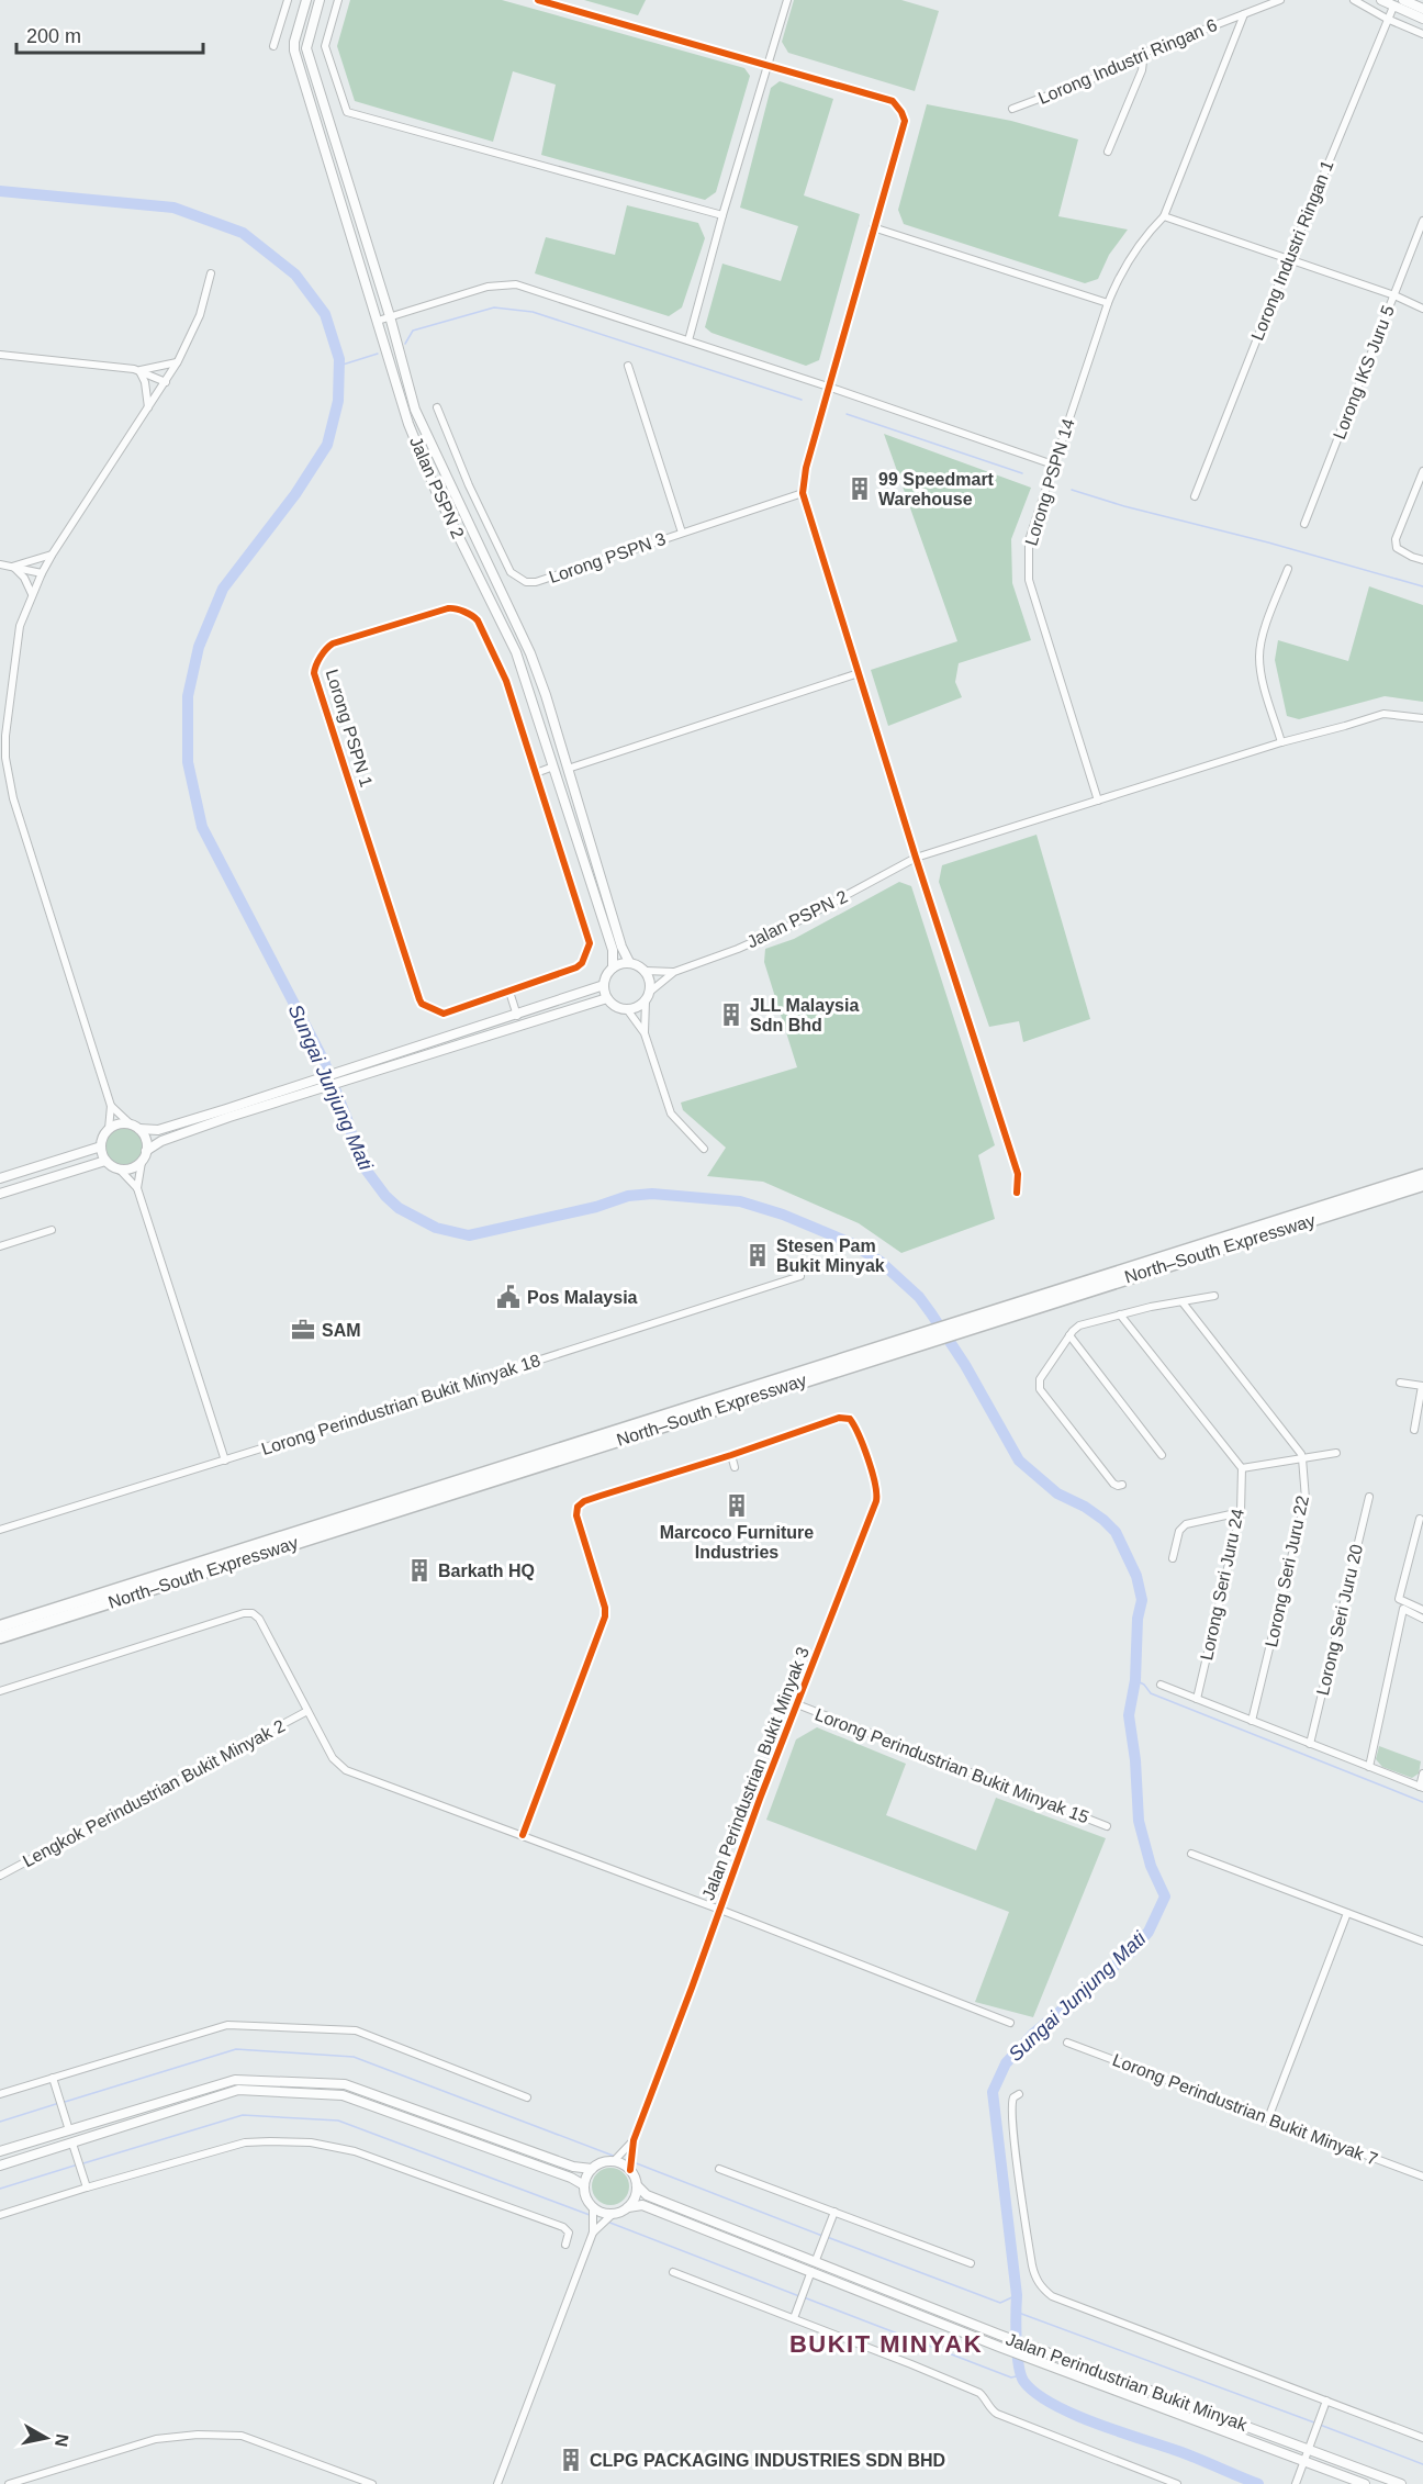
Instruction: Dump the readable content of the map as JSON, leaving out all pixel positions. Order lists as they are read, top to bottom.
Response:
{
  "streets": {
    "highway": ["North–South Expressway"],
    "main road": ["Jalan Perindustrian Bukit Minyak"],
    "street": [
      "Lorong Industri Ringan 6",
      "Lorong Industri Ringan 1",
      "Lorong IKS Juru 5",
      "Lorong PSPN 14",
      "Jalan PSPN 2",
      "Lorong PSPN 3",
      "Lorong PSPN 1",
      "Lorong Perindustrian Bukit Minyak 18",
      "Lorong Seri Juru 22",
      "Lorong Seri Juru 24",
      "Lorong Seri Juru 20",
      "Lorong Perindustrian Bukit Minyak 15",
      "Jalan Perindustrian Bukit Minyak 3",
      "Lengkok Perindustrian Bukit Minyak 2",
      "Lorong Perindustrian Bukit Minyak 7"
    ]
  },
  "crossings": [
    ["Lorong Industri Ringan 6", "Lorong PSPN 14"],
    ["Lorong PSPN 14", "Jalan PSPN 2"],
    ["Lorong Perindustrian Bukit Minyak 15", "Jalan Perindustrian Bukit Minyak 3"]
  ],
  "districts": ["BUKIT MINYAK"],
  "water": ["Sungai Junjung Mati"],
  "places": {
    "building": [
      "99 Speedmart Warehouse",
      "JLL Malaysia Sdn Bhd",
      "Stesen Pam Bukit Minyak",
      "Marcoco Furniture Industries",
      "Barkath HQ",
      "CLPG PACKAGING INDUSTRIES SDN BHD"
    ],
    "public building": ["Pos Malaysia"],
    "office": ["SAM"]
  },
  "scale_bar": "200 m",
  "north": "right"
}
